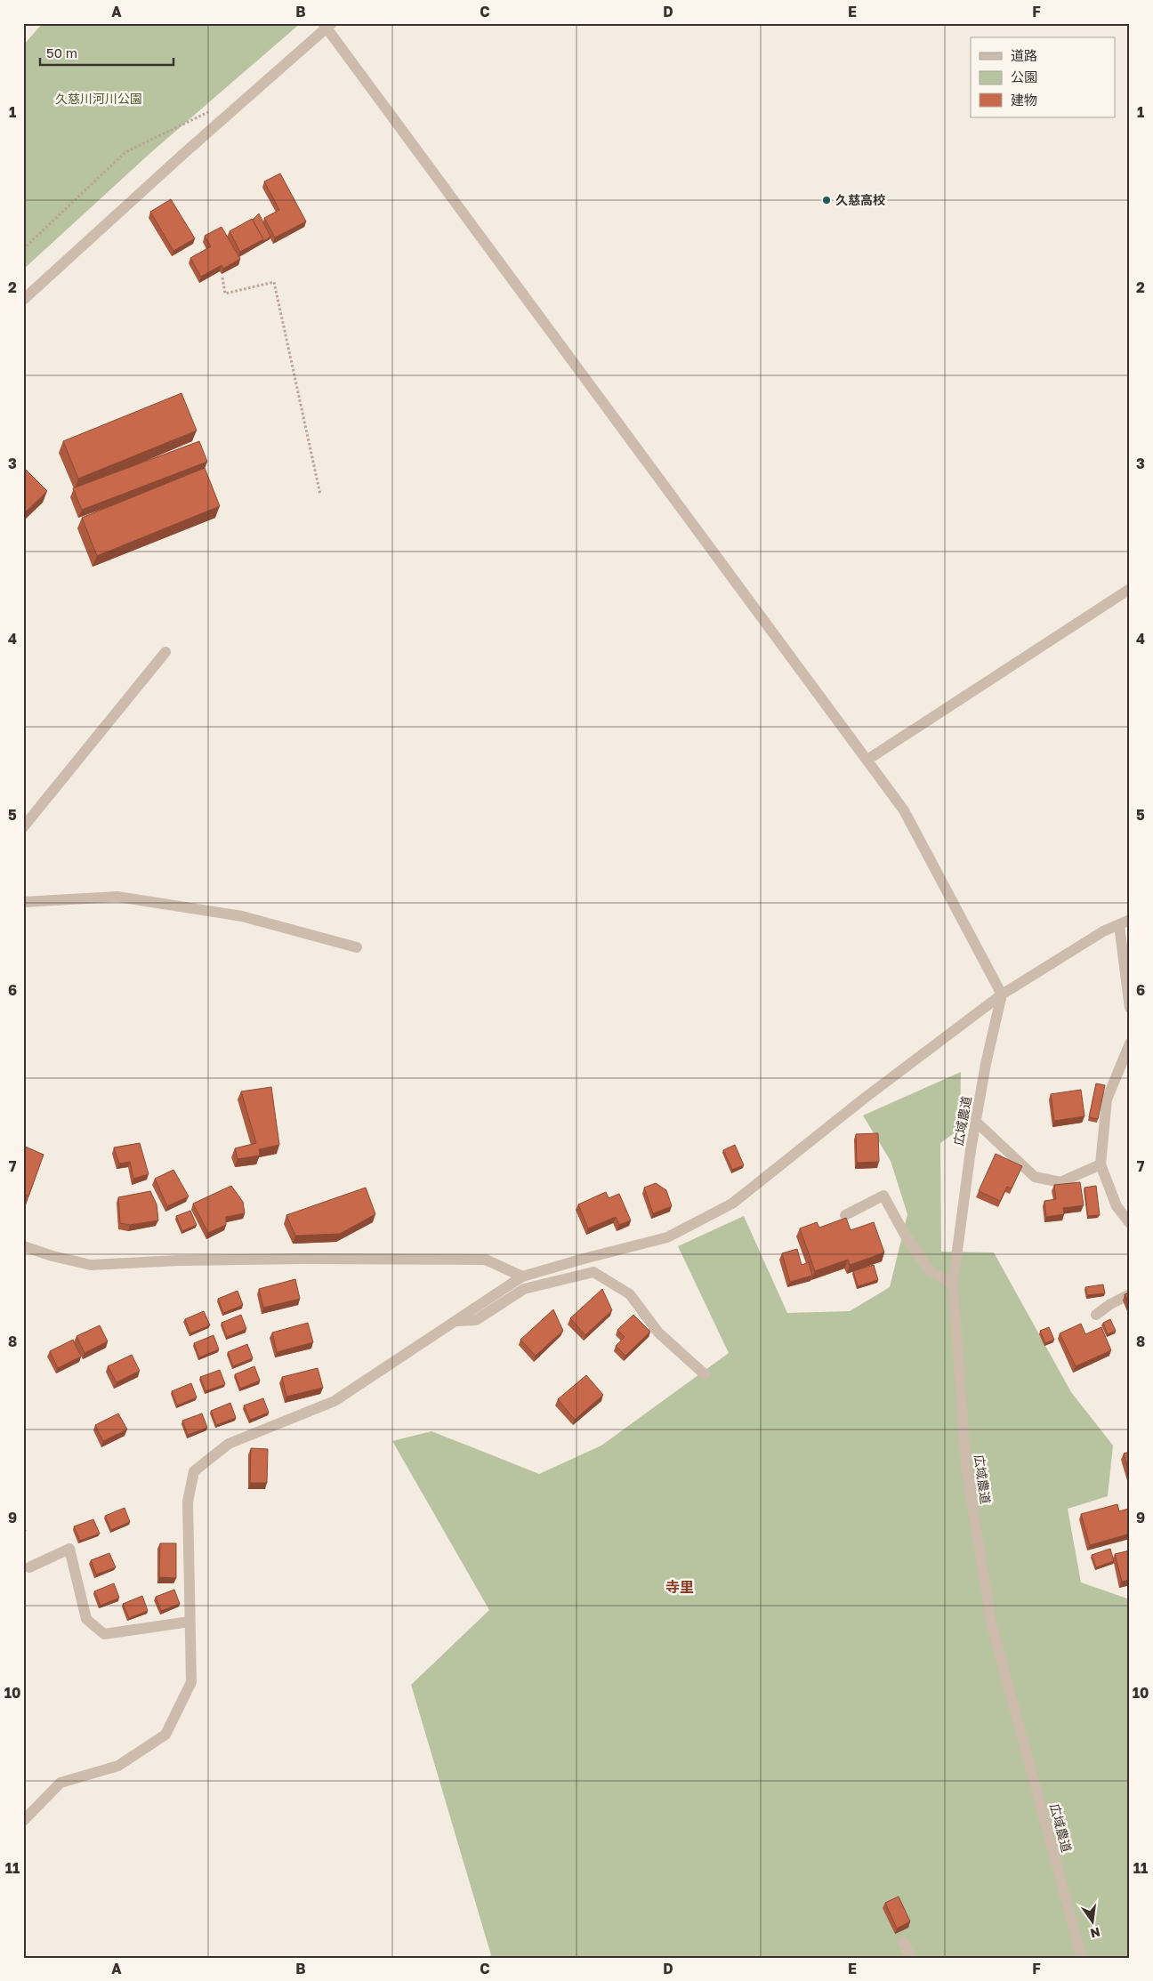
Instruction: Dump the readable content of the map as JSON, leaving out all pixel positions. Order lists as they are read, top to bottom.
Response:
{
  "streets": {
    "street": ["広域農道"]
  },
  "districts": ["寺里"],
  "parks": ["久慈川河川公園"],
  "places": ["久慈高校"],
  "legend": ["道路", "公園", "建物"],
  "scale_bar": "50 m",
  "north": "bottom",
  "grid": {
    "columns": [
      "A",
      "B",
      "C",
      "D",
      "E",
      "F"
    ],
    "rows": [
      "1",
      "2",
      "3",
      "4",
      "5",
      "6",
      "7",
      "8",
      "9",
      "10",
      "11"
    ]
  }
}
